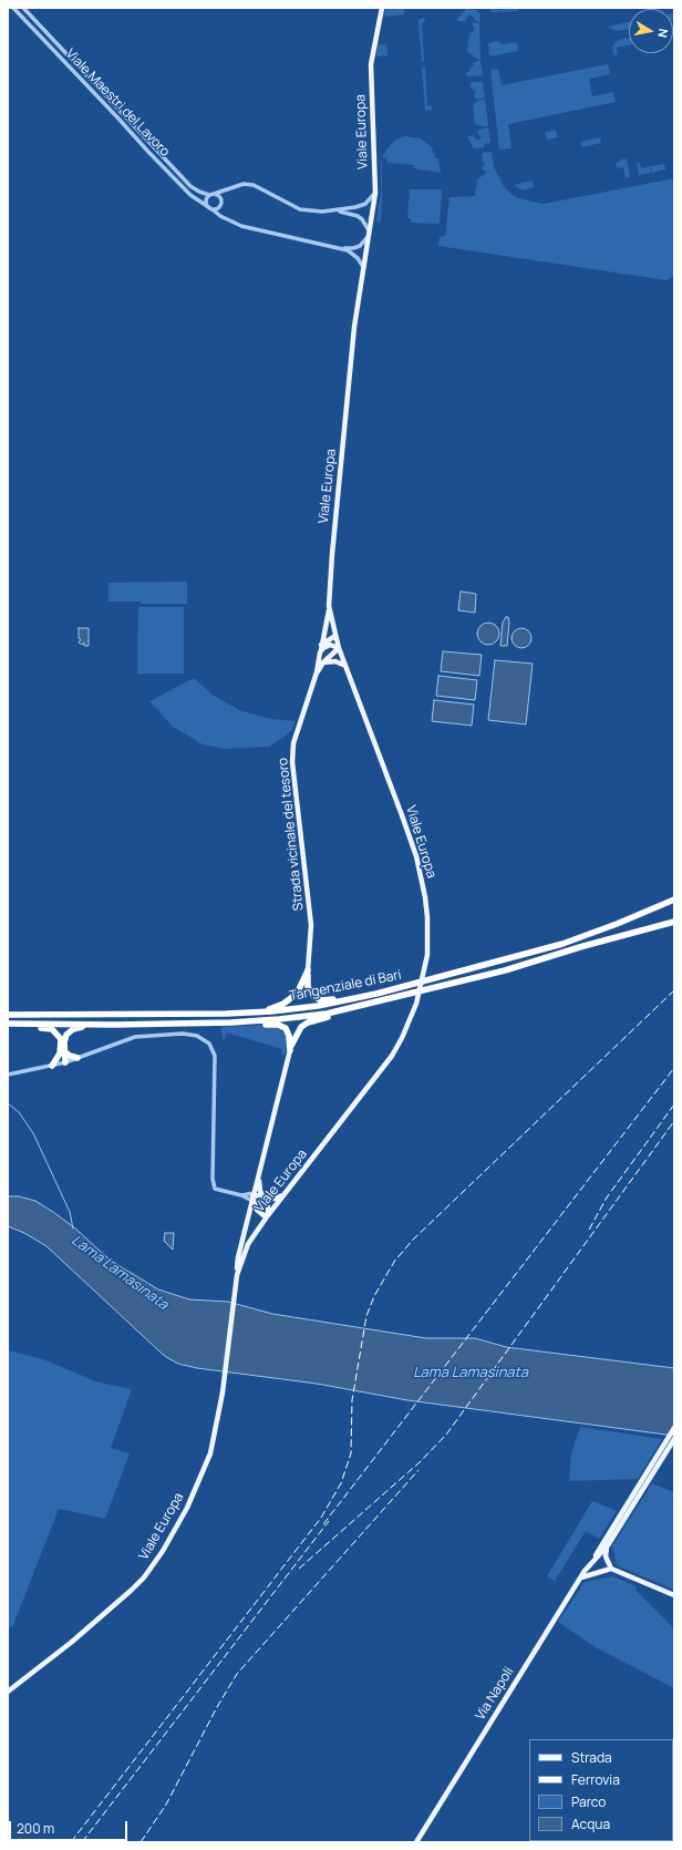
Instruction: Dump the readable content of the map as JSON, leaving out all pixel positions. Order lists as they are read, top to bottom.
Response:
{
  "streets": {
    "highway": ["Tangenziale di Bari"],
    "main road": ["Viale Europa", "Strada vicinale del tesoro", "Via Napoli"],
    "street": ["Viale Maestri del Lavoro"]
  },
  "water": ["Lama Lamasinata"],
  "legend": [
    "Strada",
    "Ferrovia",
    "Parco",
    "Acqua"
  ],
  "scale_bar": "200 m",
  "north": "right"
}
